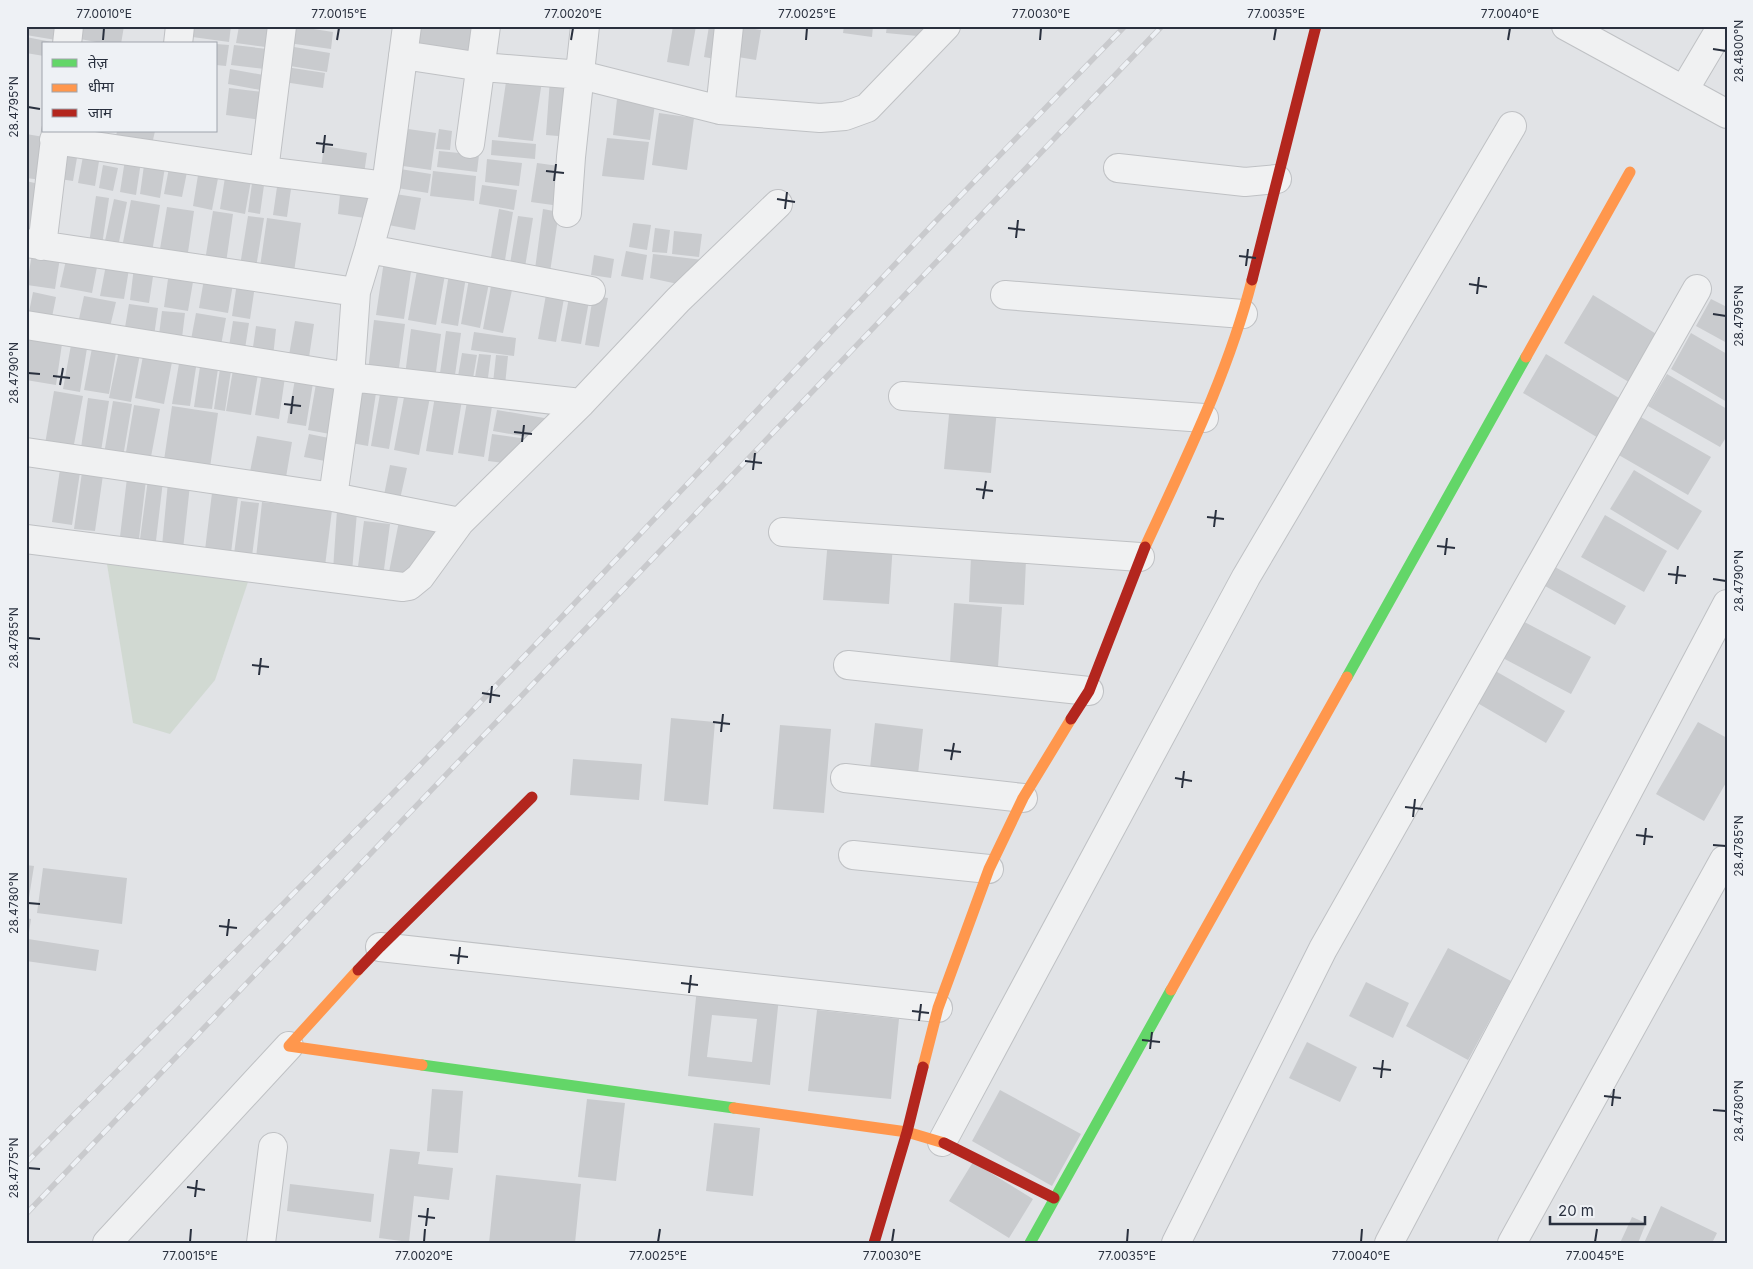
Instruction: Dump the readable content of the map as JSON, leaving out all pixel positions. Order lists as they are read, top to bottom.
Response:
{
  "legend": ["तेज़", "धीमा", "जाम"],
  "scale_bar": "20 m",
  "coordinates": [
    "77.0010°E",
    "77.0015°E",
    "77.0020°E",
    "77.0025°E",
    "77.0030°E",
    "77.0035°E",
    "77.0040°E",
    "28.4800°N",
    "28.4795°N",
    "28.4790°N",
    "28.4785°N",
    "28.4780°N",
    "28.4775°N",
    "77.0045°E"
  ]
}
